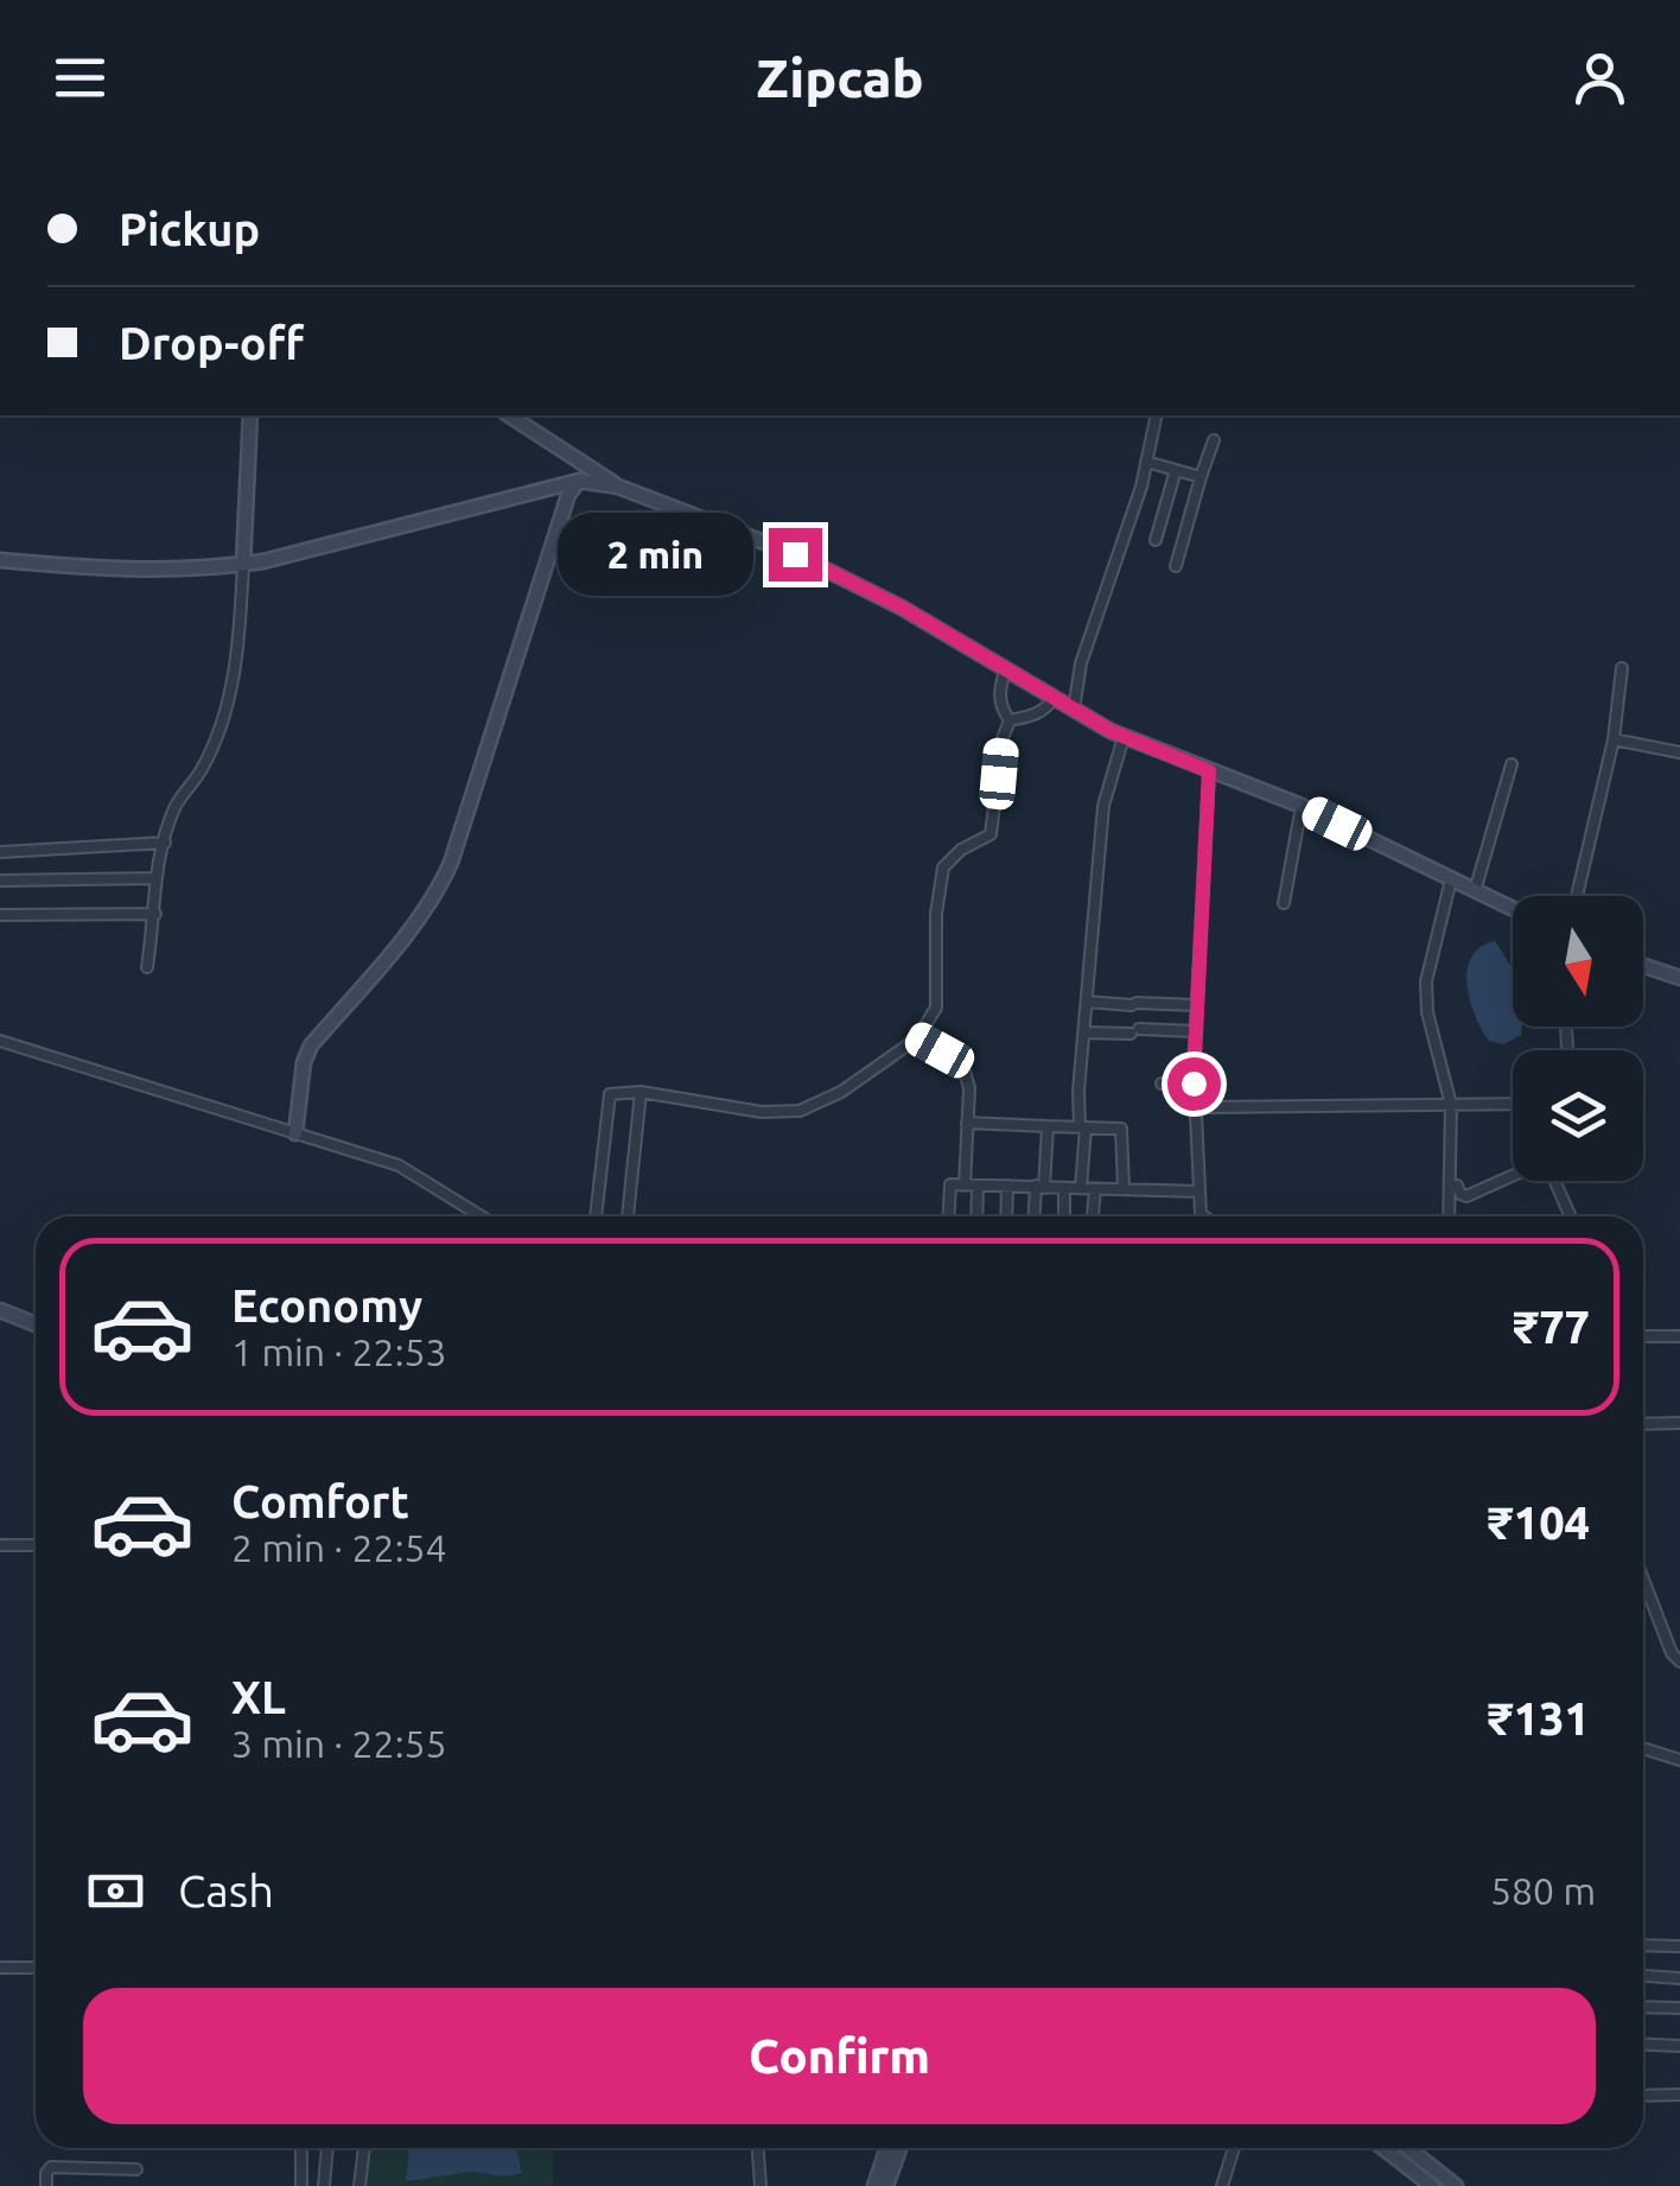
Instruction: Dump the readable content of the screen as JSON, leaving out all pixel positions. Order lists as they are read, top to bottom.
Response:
{
  "north": "bottom",
  "page": {
    "header": "Zipcab",
    "banner": ["Pickup", "Drop-off"],
    "bubble": "2 min",
    "list": [
      {
        "name": "Economy",
        "note": "1 min · 22:53",
        "value": "₹77"
      },
      {
        "name": "Comfort",
        "note": "2 min · 22:54",
        "value": "₹104"
      },
      {
        "name": "XL",
        "note": "3 min · 22:55",
        "value": "₹131"
      }
    ],
    "pay": ["Cash", "580 m"],
    "buttons": "Confirm"
  }
}
